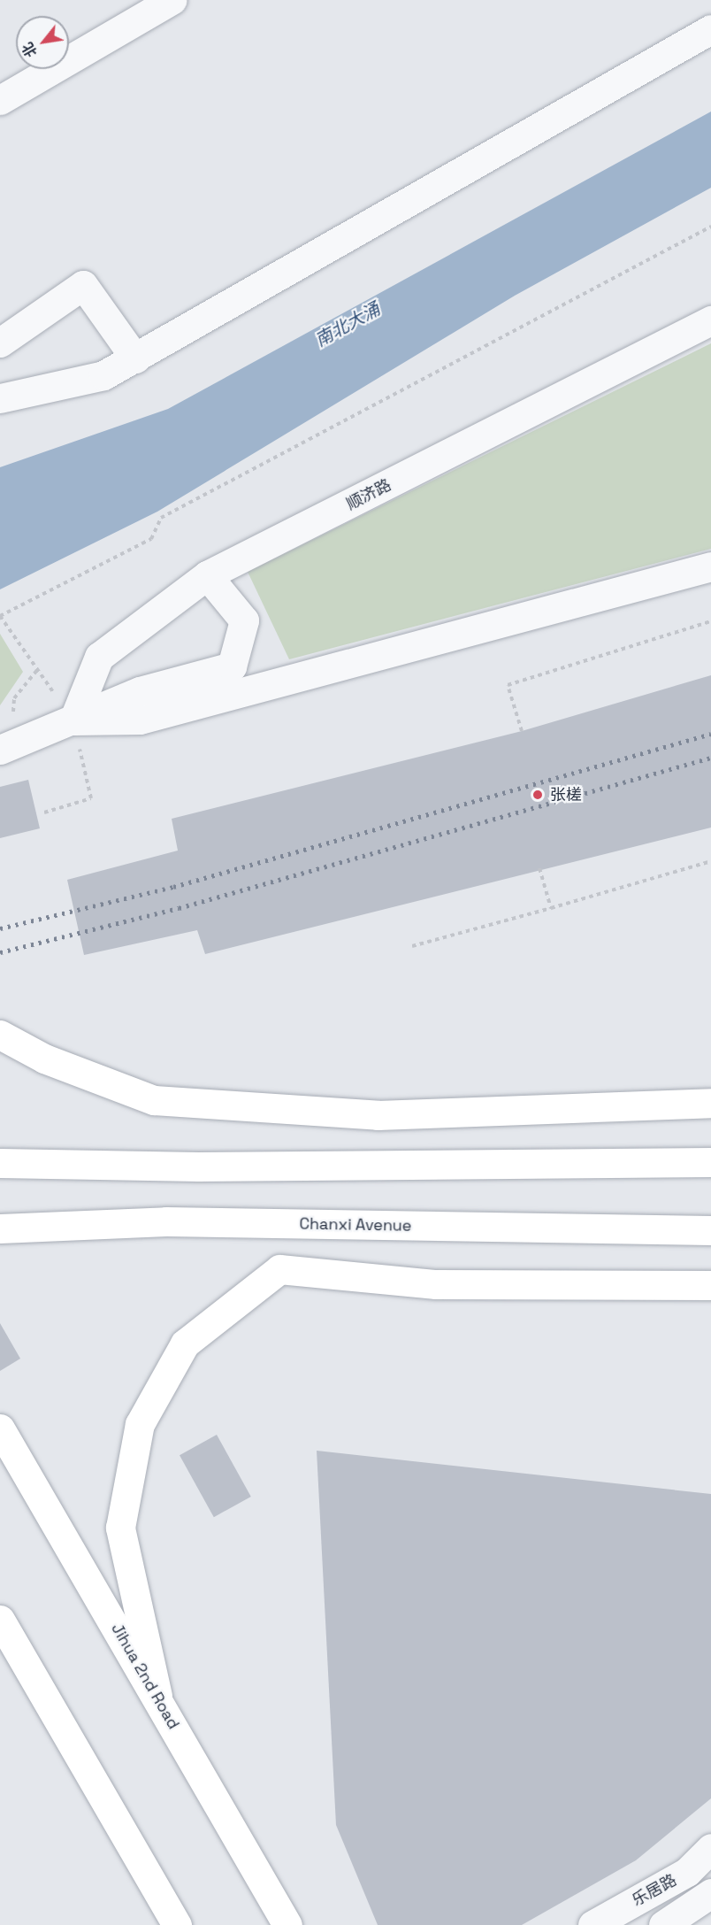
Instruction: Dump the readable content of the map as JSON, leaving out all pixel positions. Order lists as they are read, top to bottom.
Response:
{
  "streets": {
    "main road": ["Chanxi Avenue", "Jihua 2nd Road"],
    "street": ["顺济路", "乐居路"]
  },
  "water": ["南北大涌"],
  "places": ["张槎"],
  "north": "bottom left"
}
